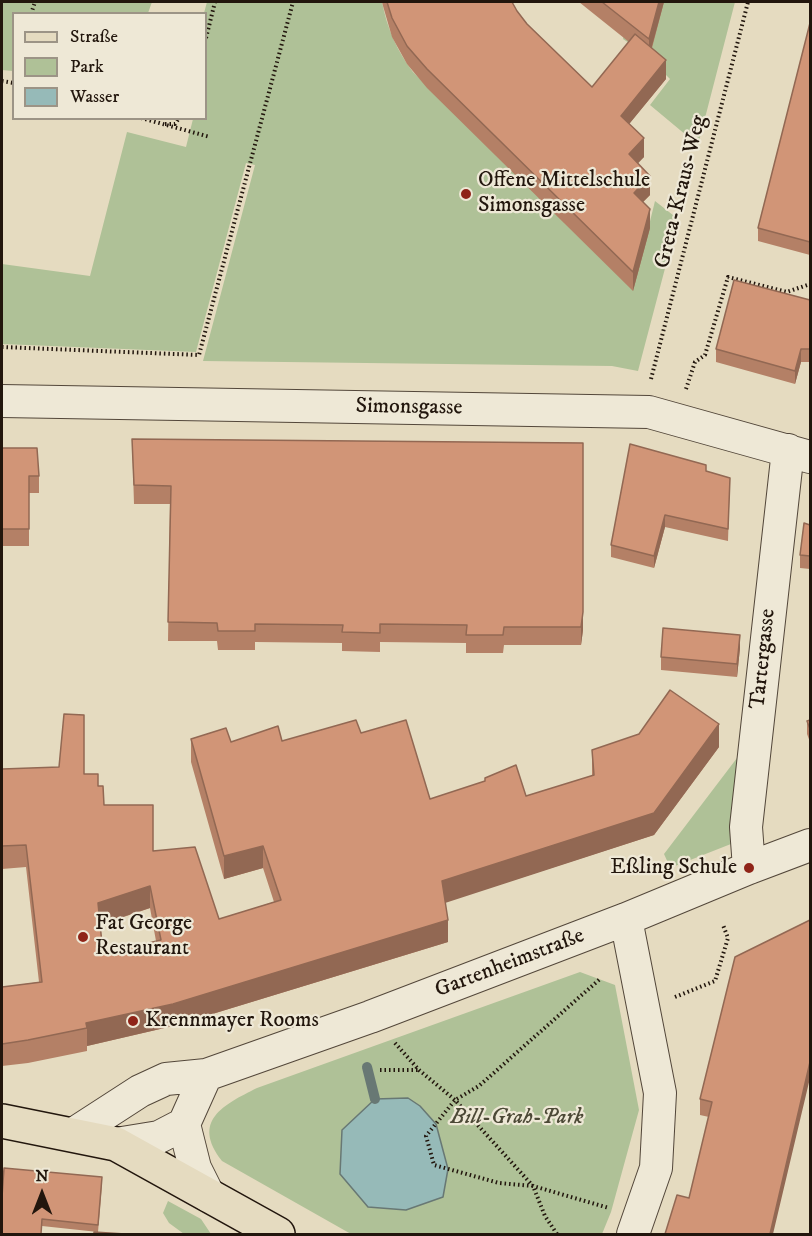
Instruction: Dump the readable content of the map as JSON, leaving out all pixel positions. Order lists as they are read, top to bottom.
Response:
{
  "streets": {
    "street": ["Simonsgasse", "Tartergasse", "Gartenheimstraße"],
    "path": ["Greta-Kraus-Weg"]
  },
  "crossings": [
    ["Simonsgasse", "Tartergasse"],
    ["Tartergasse", "Gartenheimstraße"]
  ],
  "parks": ["Bill-Grah-Park"],
  "places": [
    "Offene Mittelschule Simonsgasse",
    "Eßling Schule",
    "Fat George Restaurant",
    "Krennmayer Rooms"
  ],
  "legend": ["Straße", "Park", "Wasser"],
  "north": "top"
}
